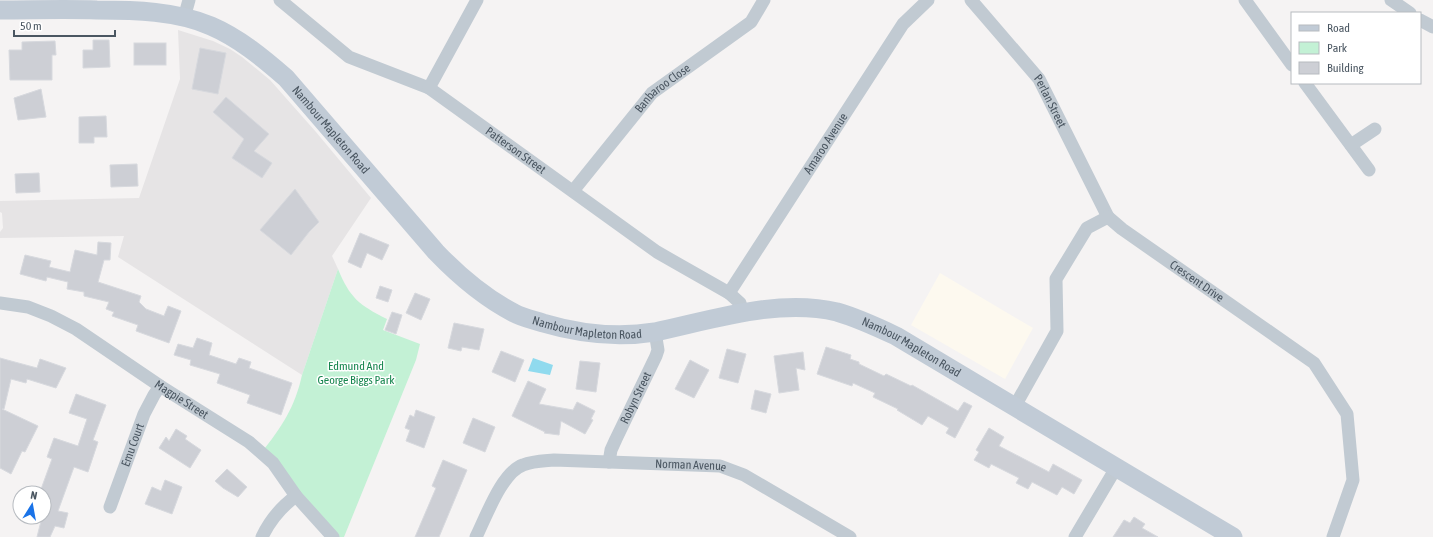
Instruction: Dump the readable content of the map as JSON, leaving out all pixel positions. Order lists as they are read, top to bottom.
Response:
{
  "streets": {
    "main road": ["Nambour Mapleton Road"],
    "street": [
      "Banbaroo Close",
      "Perlan Street",
      "Amaroo Avenue",
      "Patterson Street",
      "Crescent Drive",
      "Robyn Street",
      "Magpie Street",
      "Emu Court",
      "Norman Avenue"
    ]
  },
  "crossings": [
    ["Banbaroo Close", "Patterson Street"],
    ["Perlan Street", "Crescent Drive"],
    ["Nambour Mapleton Road", "Patterson Street"],
    ["Nambour Mapleton Road", "Robyn Street"],
    ["Amaroo Avenue", "Patterson Street"],
    ["Robyn Street", "Norman Avenue"],
    ["Magpie Street", "Emu Court"]
  ],
  "parks": ["Edmund And George Biggs Park"],
  "legend": ["Road", "Park", "Building"],
  "scale_bar": "50 m",
  "north": "top"
}
